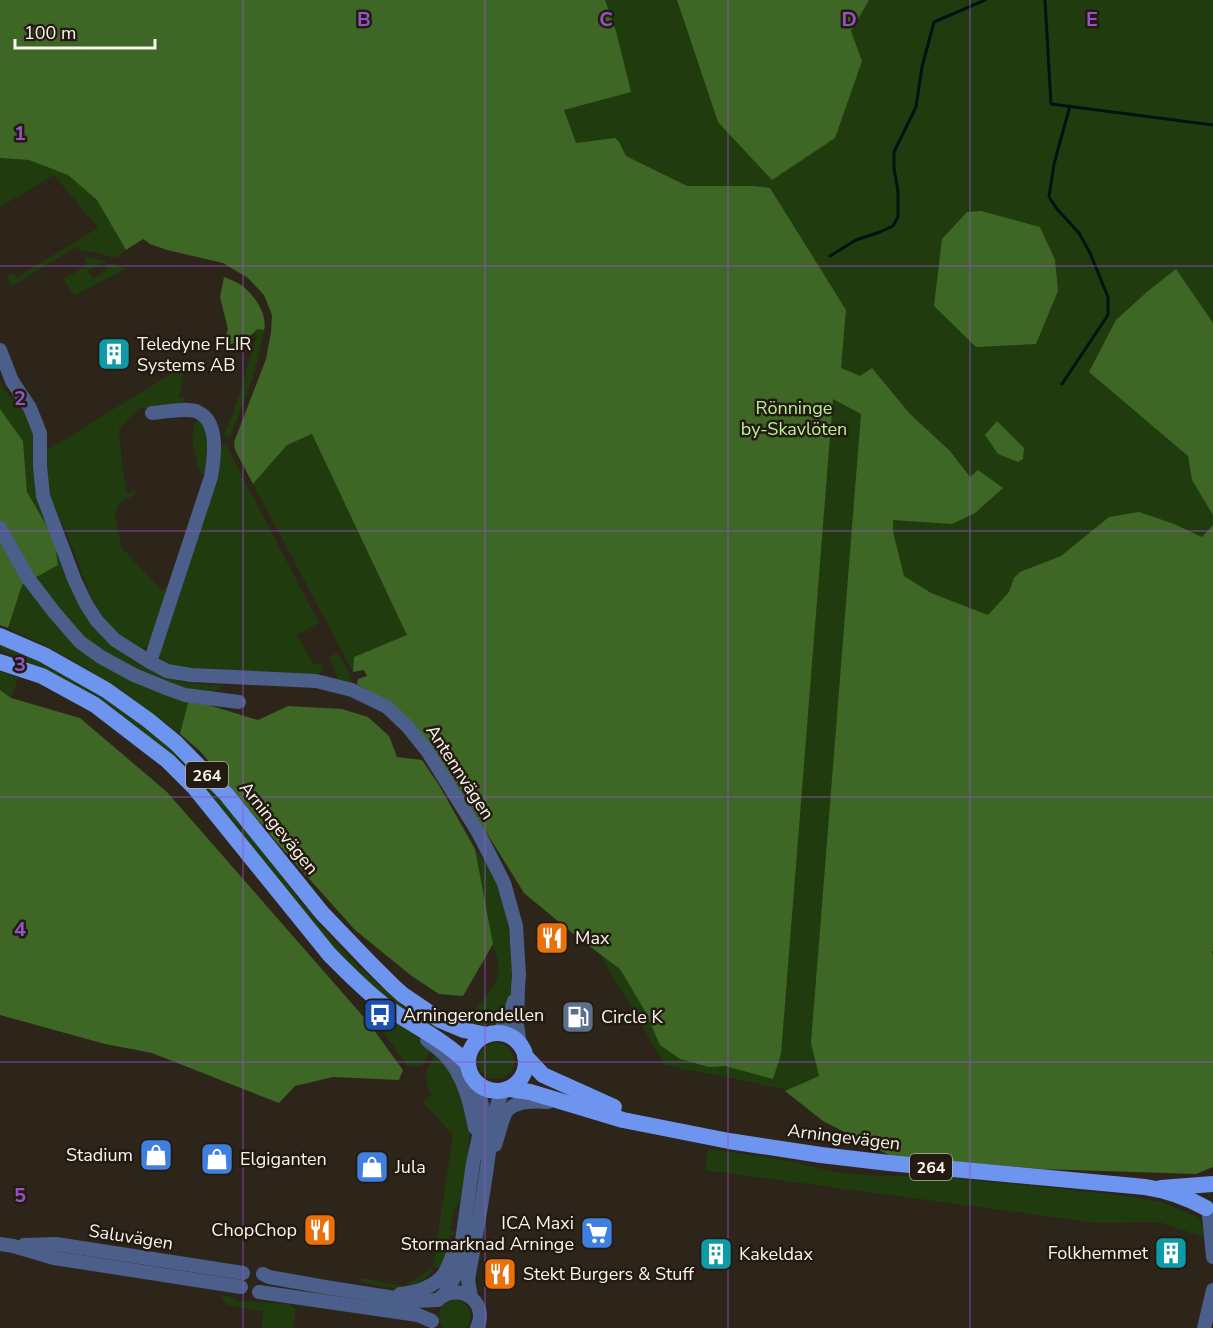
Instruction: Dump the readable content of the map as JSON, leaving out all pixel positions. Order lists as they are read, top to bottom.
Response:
{
  "streets": {
    "main road": ["264", "Arningevägen"],
    "street": ["Antennvägen", "Saluvägen"]
  },
  "crossings": [
    ["Antennvägen", "264"],
    ["Antennvägen", "Arningevägen"],
    ["264", "Arningevägen"]
  ],
  "parks": ["Rönninge by-Skavlöten"],
  "places": {
    "building": ["Teledyne FLIR Systems AB", "Folkhemmet", "Kakeldax"],
    "restaurant": ["Max", "ChopChop", "Stekt Burgers & Stuff"],
    "bus stop": ["Arningerondellen"],
    "fuel station": ["Circle K"],
    "shop": ["Stadium", "Elgiganten", "Jula"],
    "supermarket": ["ICA Maxi Stormarknad Arninge"]
  },
  "scale_bar": "100 m",
  "grid": {
    "columns": [
      "B",
      "C",
      "D",
      "E"
    ],
    "rows": [
      "1",
      "2",
      "3",
      "4",
      "5"
    ]
  }
}
